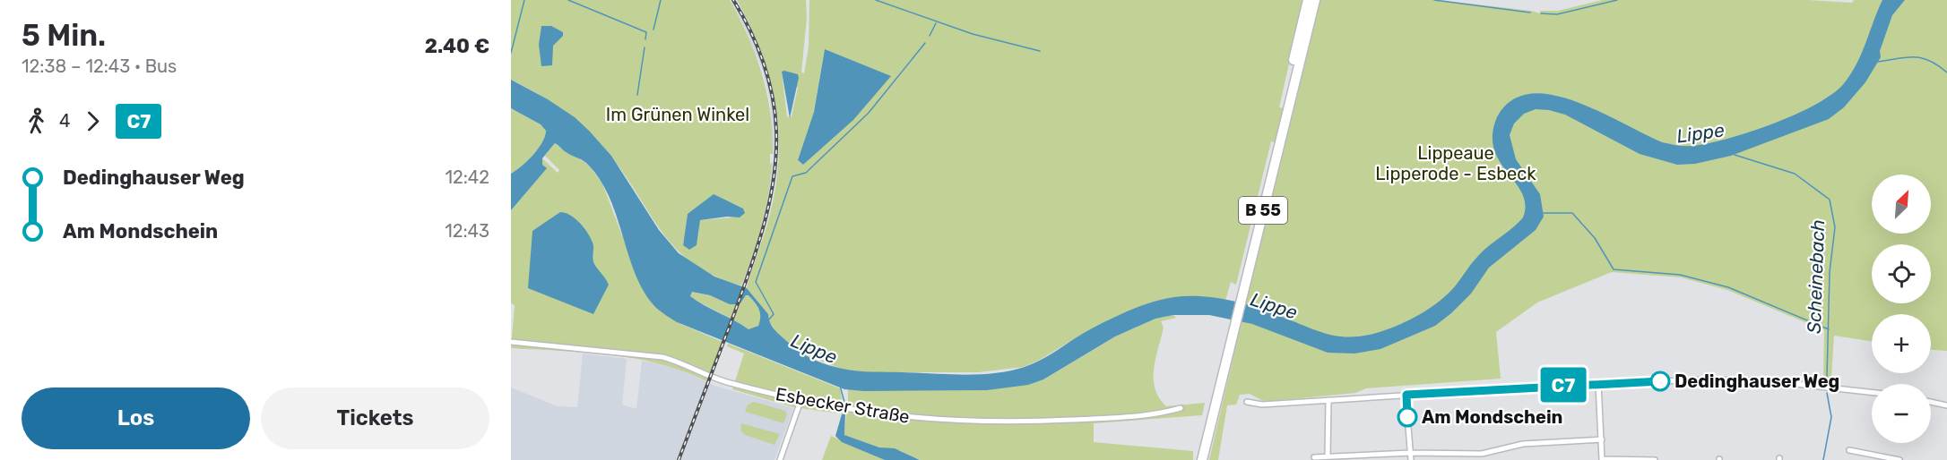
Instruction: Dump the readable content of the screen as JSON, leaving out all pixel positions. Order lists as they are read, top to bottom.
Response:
{
  "streets": {
    "highway": ["B 55"],
    "street": ["Esbecker Straße"]
  },
  "water": ["Lippe", "Scheinebach"],
  "parks": ["Im Grünen Winkel", "Lippeaue Lipperode - Esbeck"],
  "places": ["Dedinghauser Weg", "Am Mondschein"],
  "lines": ["bus line C7"],
  "north": "top right",
  "page": {
    "heading": ["5 Min.", "12:38 – 12:43 · Bus", "2.40 €"],
    "on_map": "C7",
    "legs": ["4", "C7"],
    "list": [
      {
        "name": "Dedinghauser Weg",
        "value": "12:42"
      },
      {
        "name": "Am Mondschein",
        "value": "12:43"
      }
    ],
    "map_buttons": ["+", "−"],
    "buttons": ["Los", "Tickets"]
  }
}
